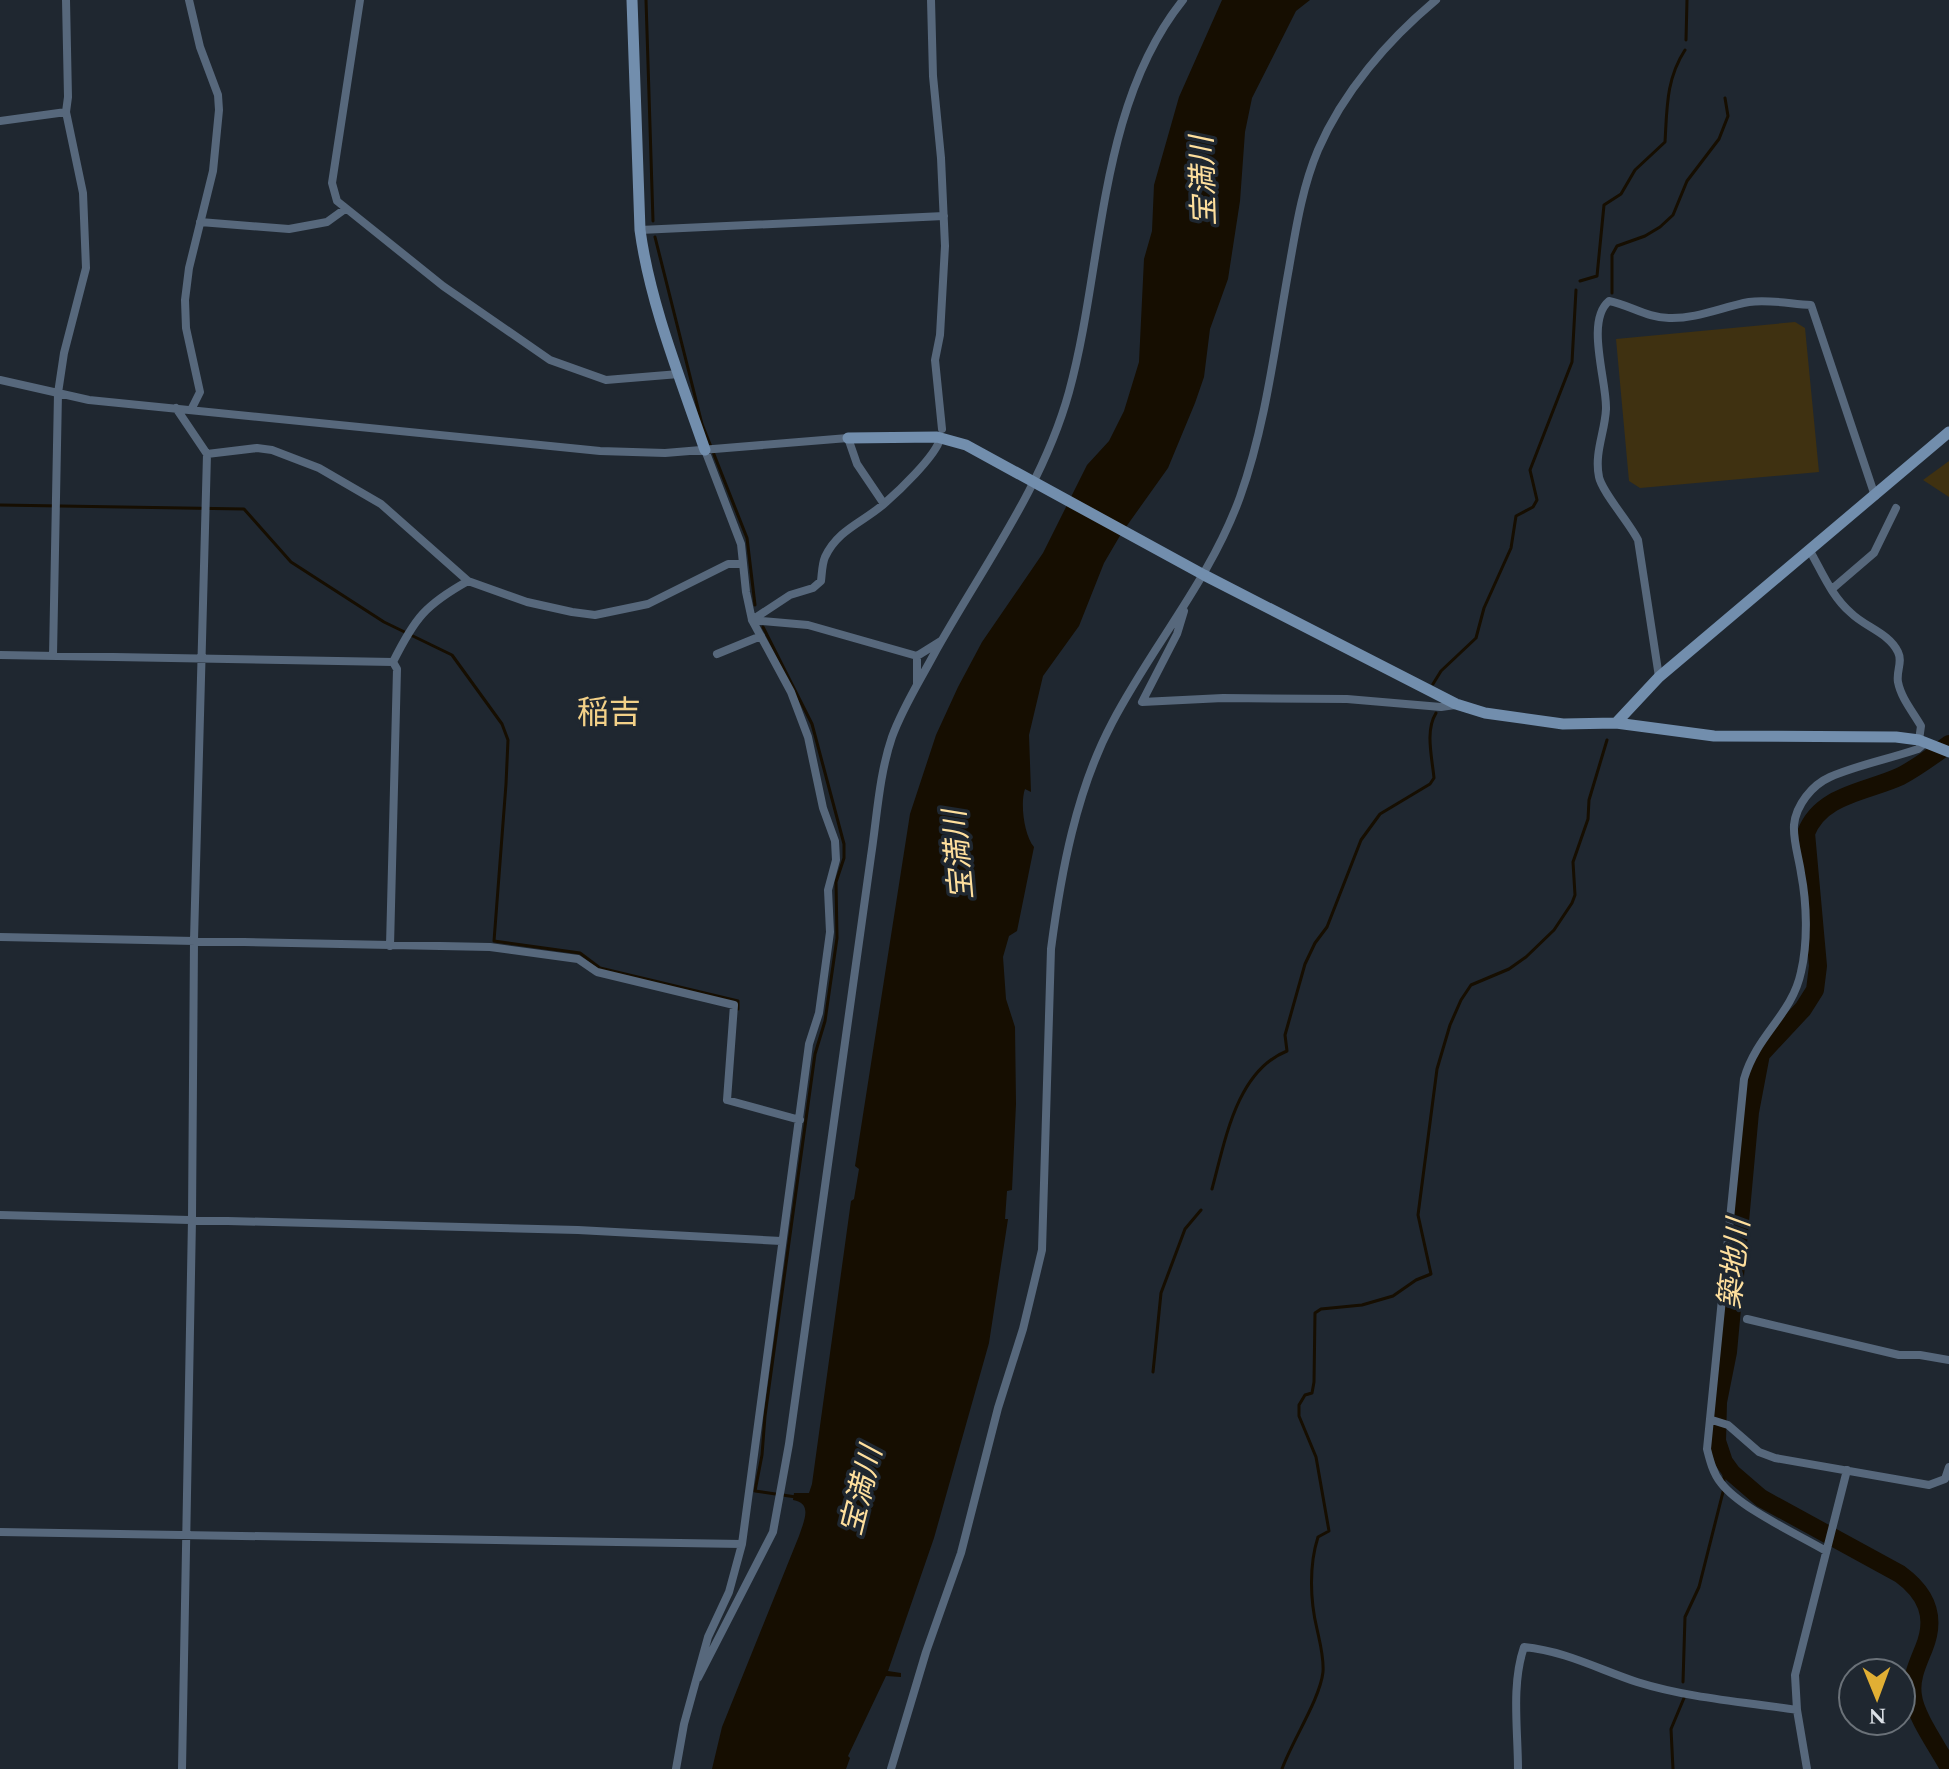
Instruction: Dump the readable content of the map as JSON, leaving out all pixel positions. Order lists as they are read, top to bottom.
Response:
{
  "districts": ["稲吉"],
  "water": ["宝満川", "築地川"],
  "north": "bottom"
}
